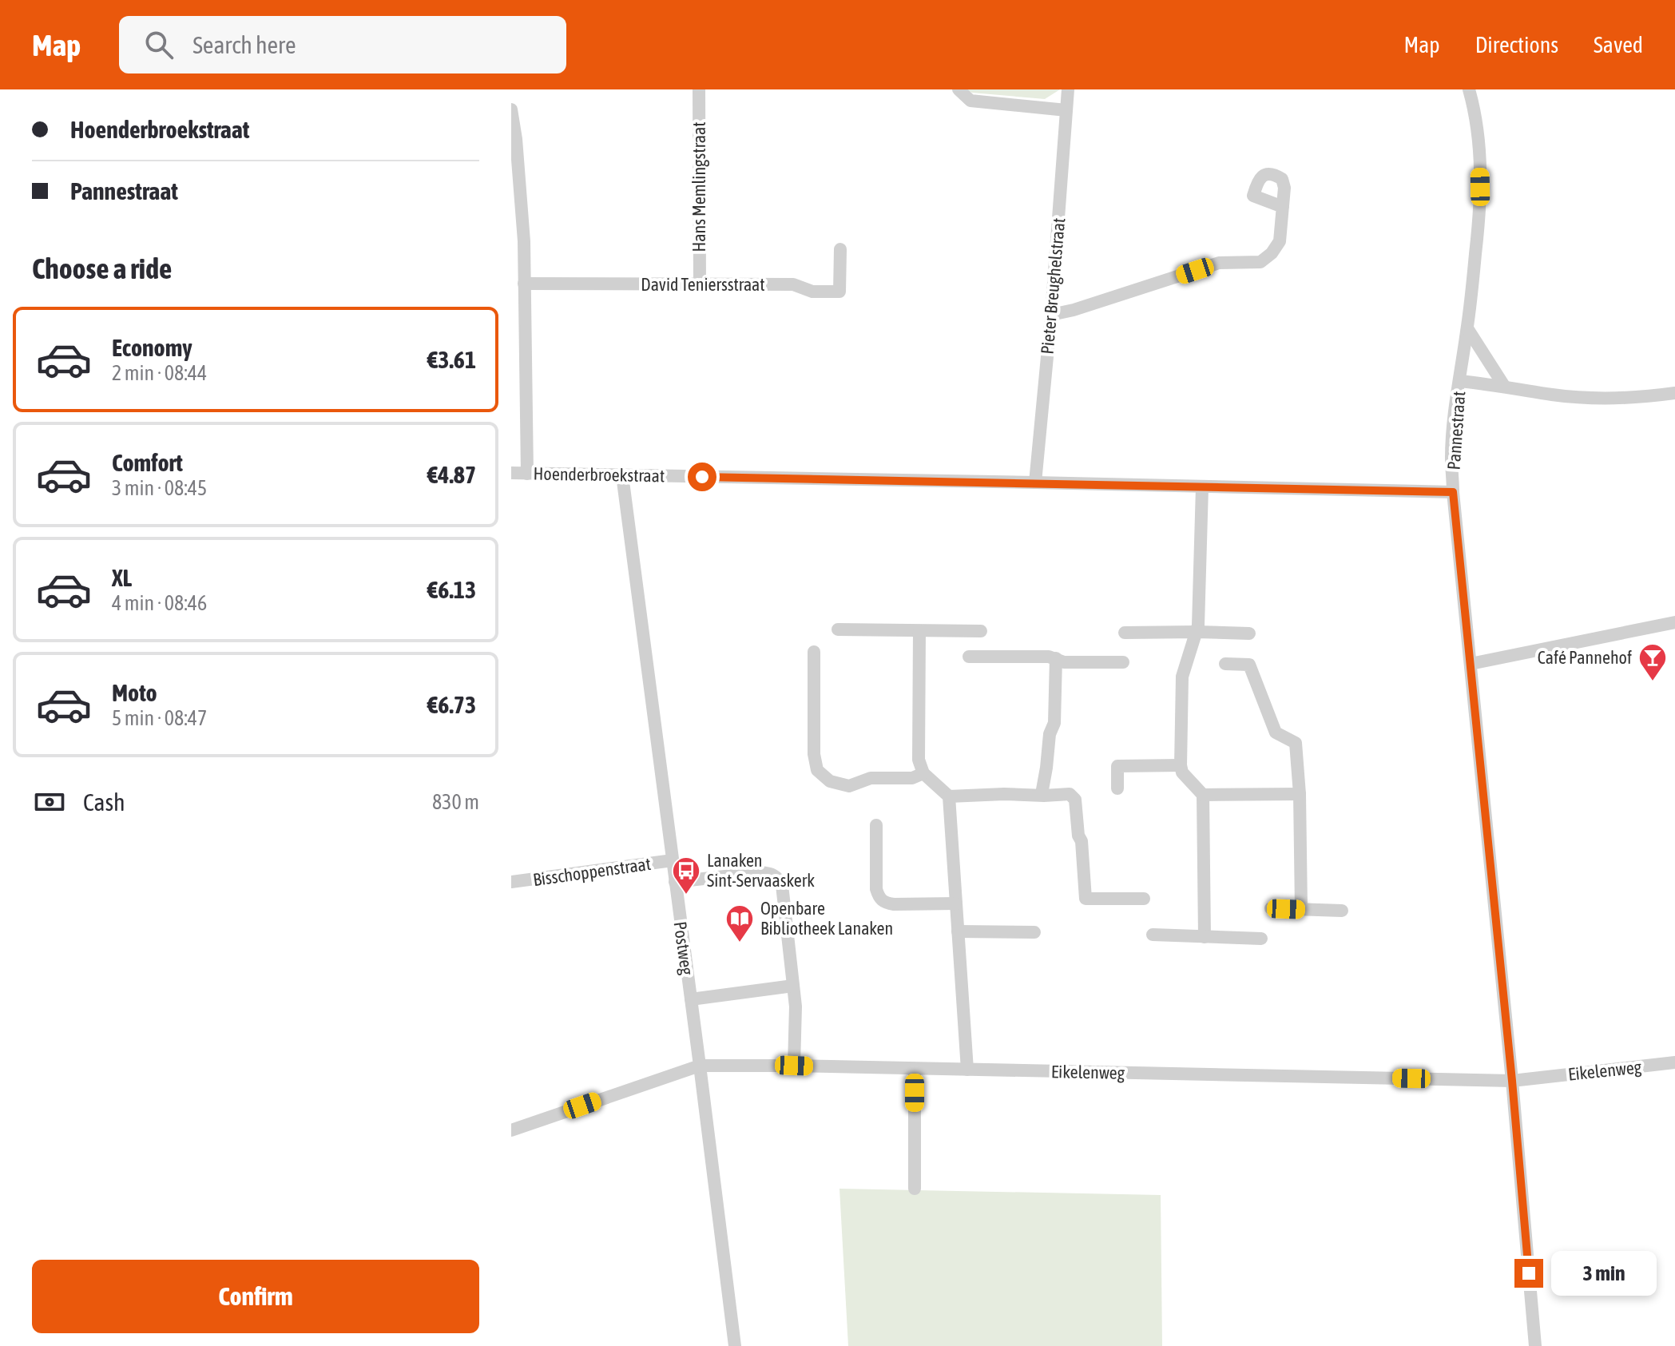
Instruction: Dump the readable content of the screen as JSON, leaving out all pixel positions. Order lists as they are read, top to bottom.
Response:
{
  "streets": {
    "street": [
      "Hans Memlingstraat",
      "David Teniersstraat",
      "Pieter Breughelstraat",
      "Pannestraat",
      "Hoenderbroekstraat",
      "Bisschoppenstraat",
      "Postweg",
      "Eikelenweg"
    ]
  },
  "crossings": [
    ["Hans Memlingstraat", "David Teniersstraat"],
    ["Pieter Breughelstraat", "Hoenderbroekstraat"],
    ["Pannestraat", "Hoenderbroekstraat"],
    ["Pannestraat", "Eikelenweg"],
    ["Hoenderbroekstraat", "Postweg"],
    ["Bisschoppenstraat", "Postweg"],
    ["Postweg", "Eikelenweg"]
  ],
  "places": {
    "bar": ["Café Pannehof"],
    "bus stop": ["Lanaken Sint-Servaaskerk"],
    "library": ["Openbare Bibliotheek Lanaken"]
  },
  "page": {
    "header": "Map",
    "search": "Search here",
    "nav": ["Map", "Directions", "Saved"],
    "banner": ["Hoenderbroekstraat", "Pannestraat"],
    "heading": "Choose a ride",
    "list": [
      {
        "name": "Economy",
        "note": "2 min · 08:44",
        "value": "€3.61"
      },
      {
        "name": "Comfort",
        "note": "3 min · 08:45",
        "value": "€4.87"
      },
      {
        "name": "XL",
        "note": "4 min · 08:46",
        "value": "€6.13"
      },
      {
        "name": "Moto",
        "note": "5 min · 08:47",
        "value": "€6.73"
      }
    ],
    "pay": ["Cash", "830 m"],
    "buttons": "Confirm",
    "bubble": "3 min"
  }
}
